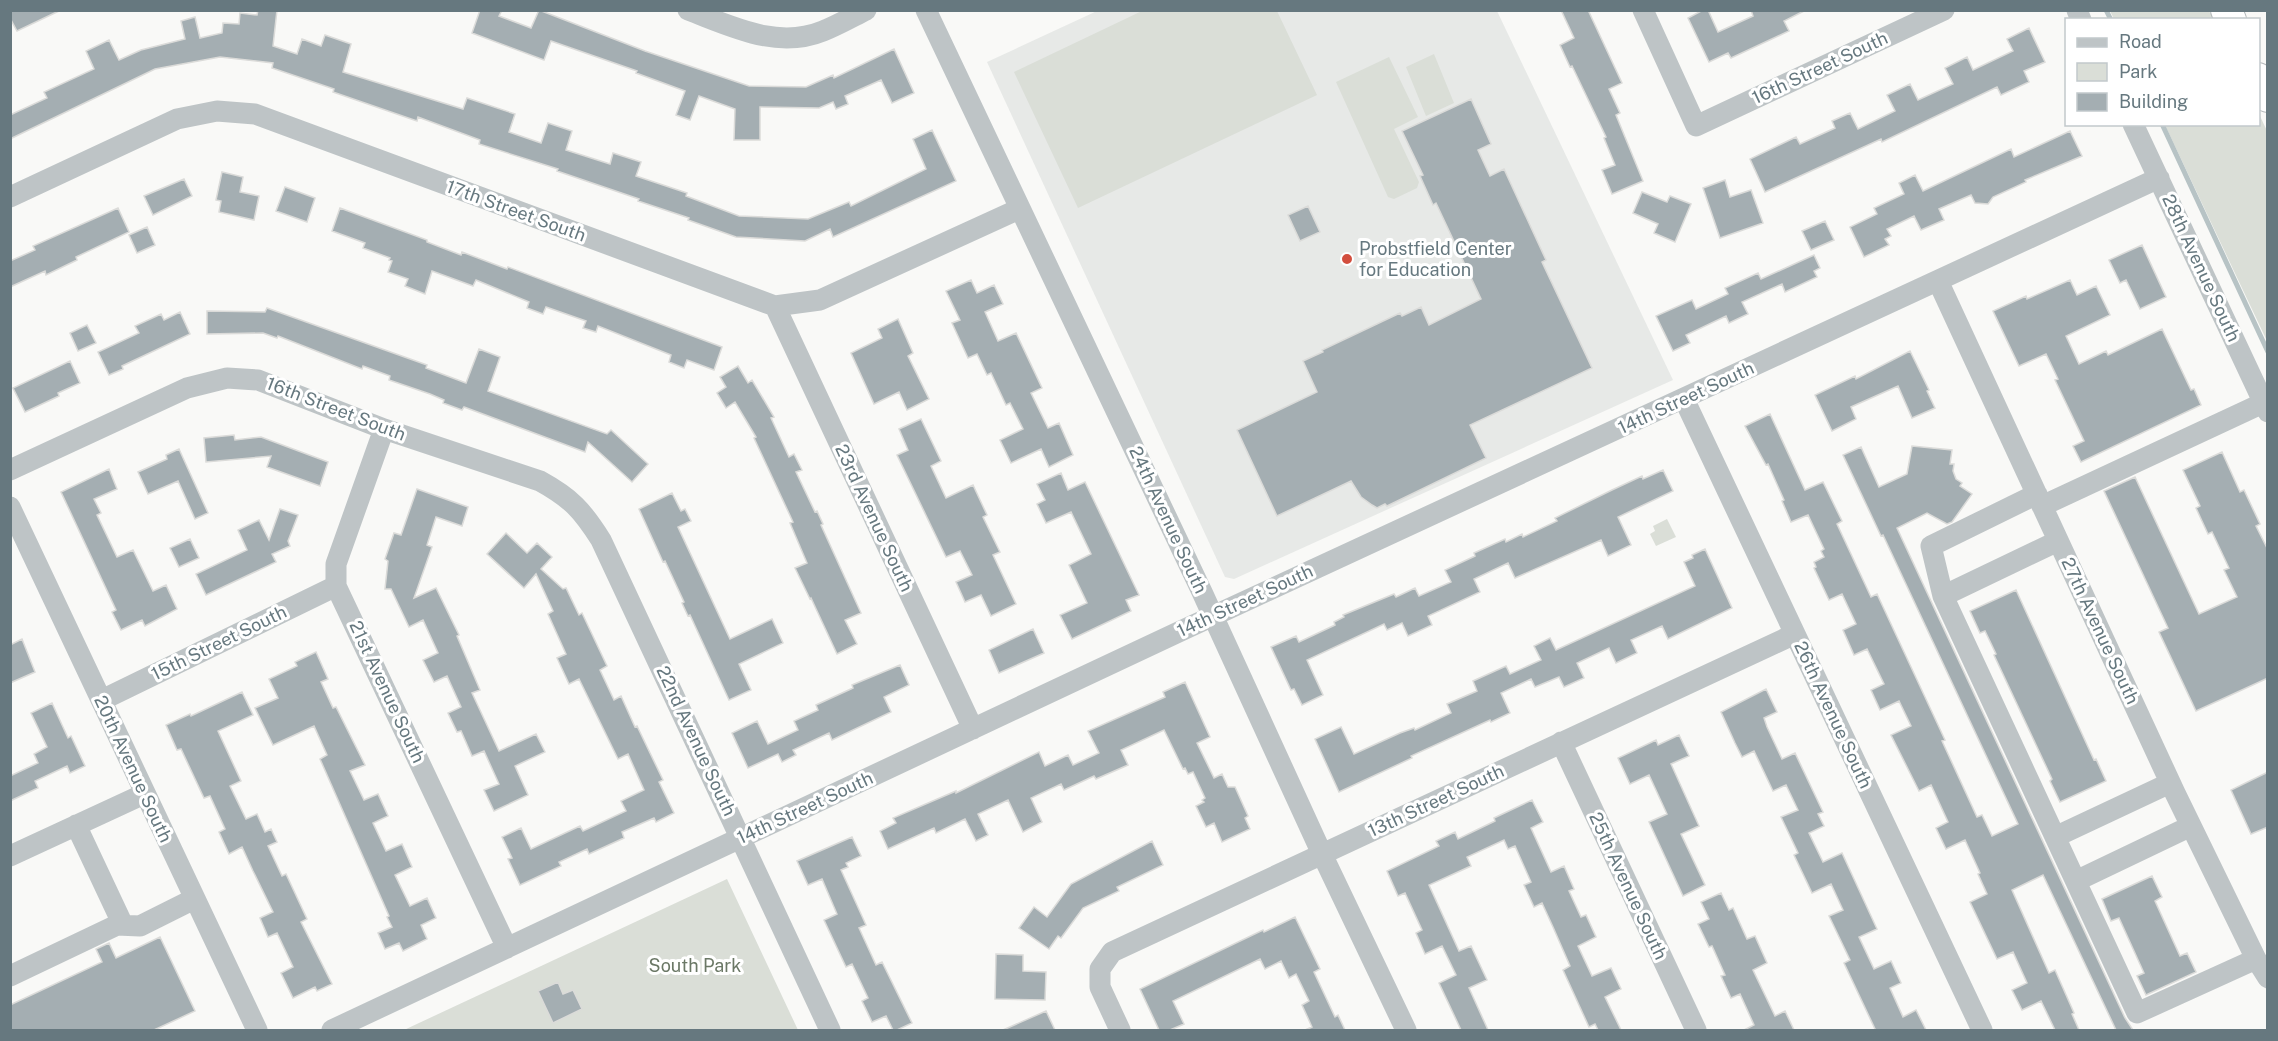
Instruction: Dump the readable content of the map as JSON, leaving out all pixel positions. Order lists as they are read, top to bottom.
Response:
{
  "streets": {
    "street": [
      "16th Street South",
      "17th Street South",
      "28th Avenue South",
      "14th Street South",
      "23rd Avenue South",
      "24th Avenue South",
      "27th Avenue South",
      "15th Street South",
      "21st Avenue South",
      "26th Avenue South",
      "22nd Avenue South",
      "20th Avenue South",
      "13th Street South",
      "25th Avenue South"
    ]
  },
  "crossings": [
    ["16th Street South", "22nd Avenue South"],
    ["17th Street South", "23rd Avenue South"],
    ["17th Street South", "24th Avenue South"],
    ["28th Avenue South", "14th Street South"],
    ["14th Street South", "23rd Avenue South"],
    ["14th Street South", "24th Avenue South"],
    ["14th Street South", "27th Avenue South"],
    ["14th Street South", "21st Avenue South"],
    ["14th Street South", "26th Avenue South"],
    ["14th Street South", "22nd Avenue South"],
    ["24th Avenue South", "13th Street South"],
    ["15th Street South", "21st Avenue South"],
    ["15th Street South", "20th Avenue South"],
    ["26th Avenue South", "13th Street South"],
    ["13th Street South", "25th Avenue South"]
  ],
  "parks": ["South Park"],
  "places": ["Probstfield Center for Education"],
  "legend": ["Road", "Park", "Building"]
}
